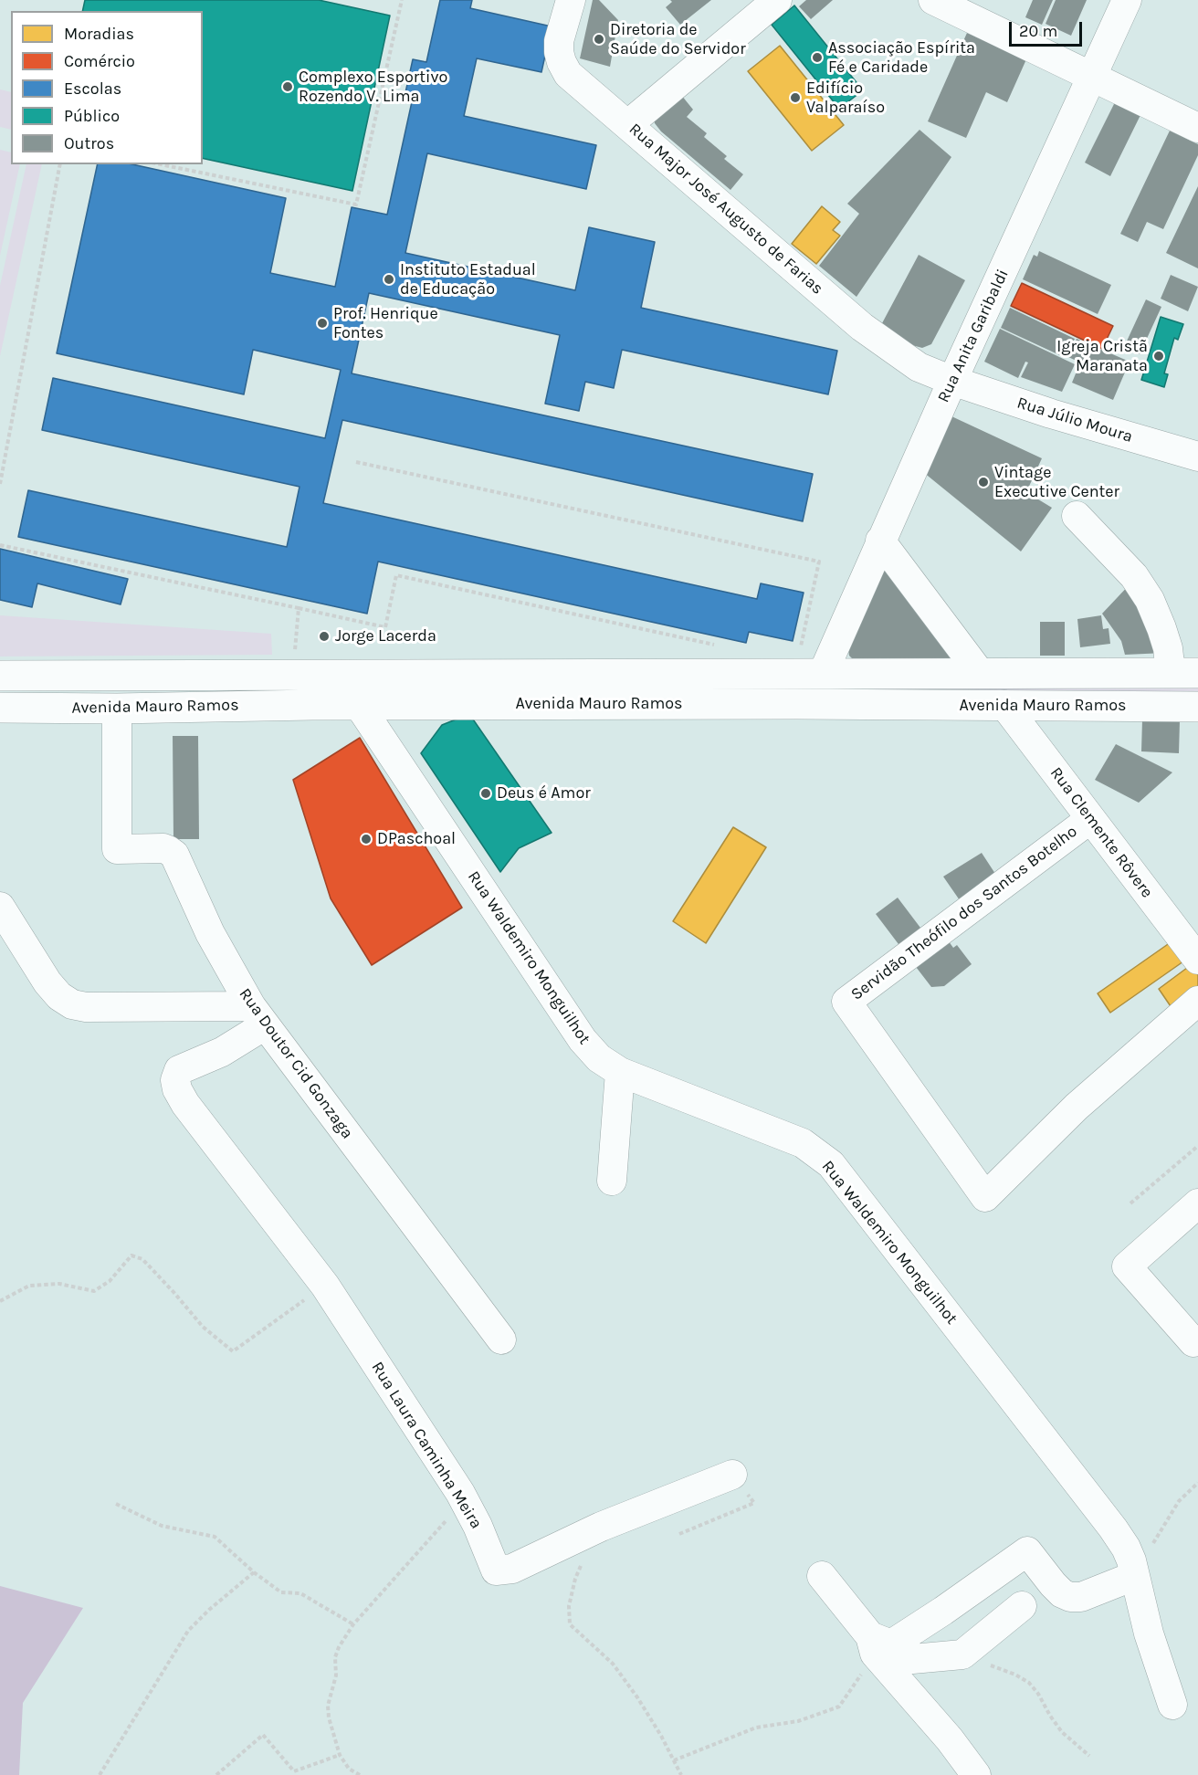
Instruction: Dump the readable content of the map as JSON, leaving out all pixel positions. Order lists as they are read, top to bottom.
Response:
{
  "streets": {
    "main road": ["Avenida Mauro Ramos"],
    "street": [
      "Rua Major José Augusto de Farias",
      "Rua Anita Garibaldi",
      "Rua Júlio Moura",
      "Rua Clemente Rôvere",
      "Servidão Theófilo dos Santos Botelho",
      "Rua Waldemiro Monguilhot",
      "Rua Doutor Cid Gonzaga",
      "Rua Laura Caminha Meira"
    ]
  },
  "crossings": [
    ["Rua Major José Augusto de Farias", "Rua Anita Garibaldi"],
    ["Rua Major José Augusto de Farias", "Rua Júlio Moura"],
    ["Rua Anita Garibaldi", "Rua Júlio Moura"],
    ["Rua Anita Garibaldi", "Avenida Mauro Ramos"],
    ["Avenida Mauro Ramos", "Rua Clemente Rôvere"],
    ["Avenida Mauro Ramos", "Rua Waldemiro Monguilhot"],
    ["Avenida Mauro Ramos", "Rua Doutor Cid Gonzaga"],
    ["Rua Clemente Rôvere", "Servidão Theófilo dos Santos Botelho"],
    ["Rua Doutor Cid Gonzaga", "Rua Laura Caminha Meira"]
  ],
  "places": [
    "Diretoria de Saúde do Servidor",
    "Associação Espírita Fé e Caridade",
    "Complexo Esportivo Rozendo V. Lima",
    "Edifício Valparaíso",
    "Instituto Estadual de Educação",
    "Prof. Henrique Fontes",
    "Igreja Cristã Maranata",
    "Vintage Executive Center",
    "Jorge Lacerda",
    "Deus é Amor",
    "DPaschoal"
  ],
  "legend": [
    "Moradias",
    "Comércio",
    "Escolas",
    "Público",
    "Outros"
  ],
  "scale_bar": "20 m"
}
